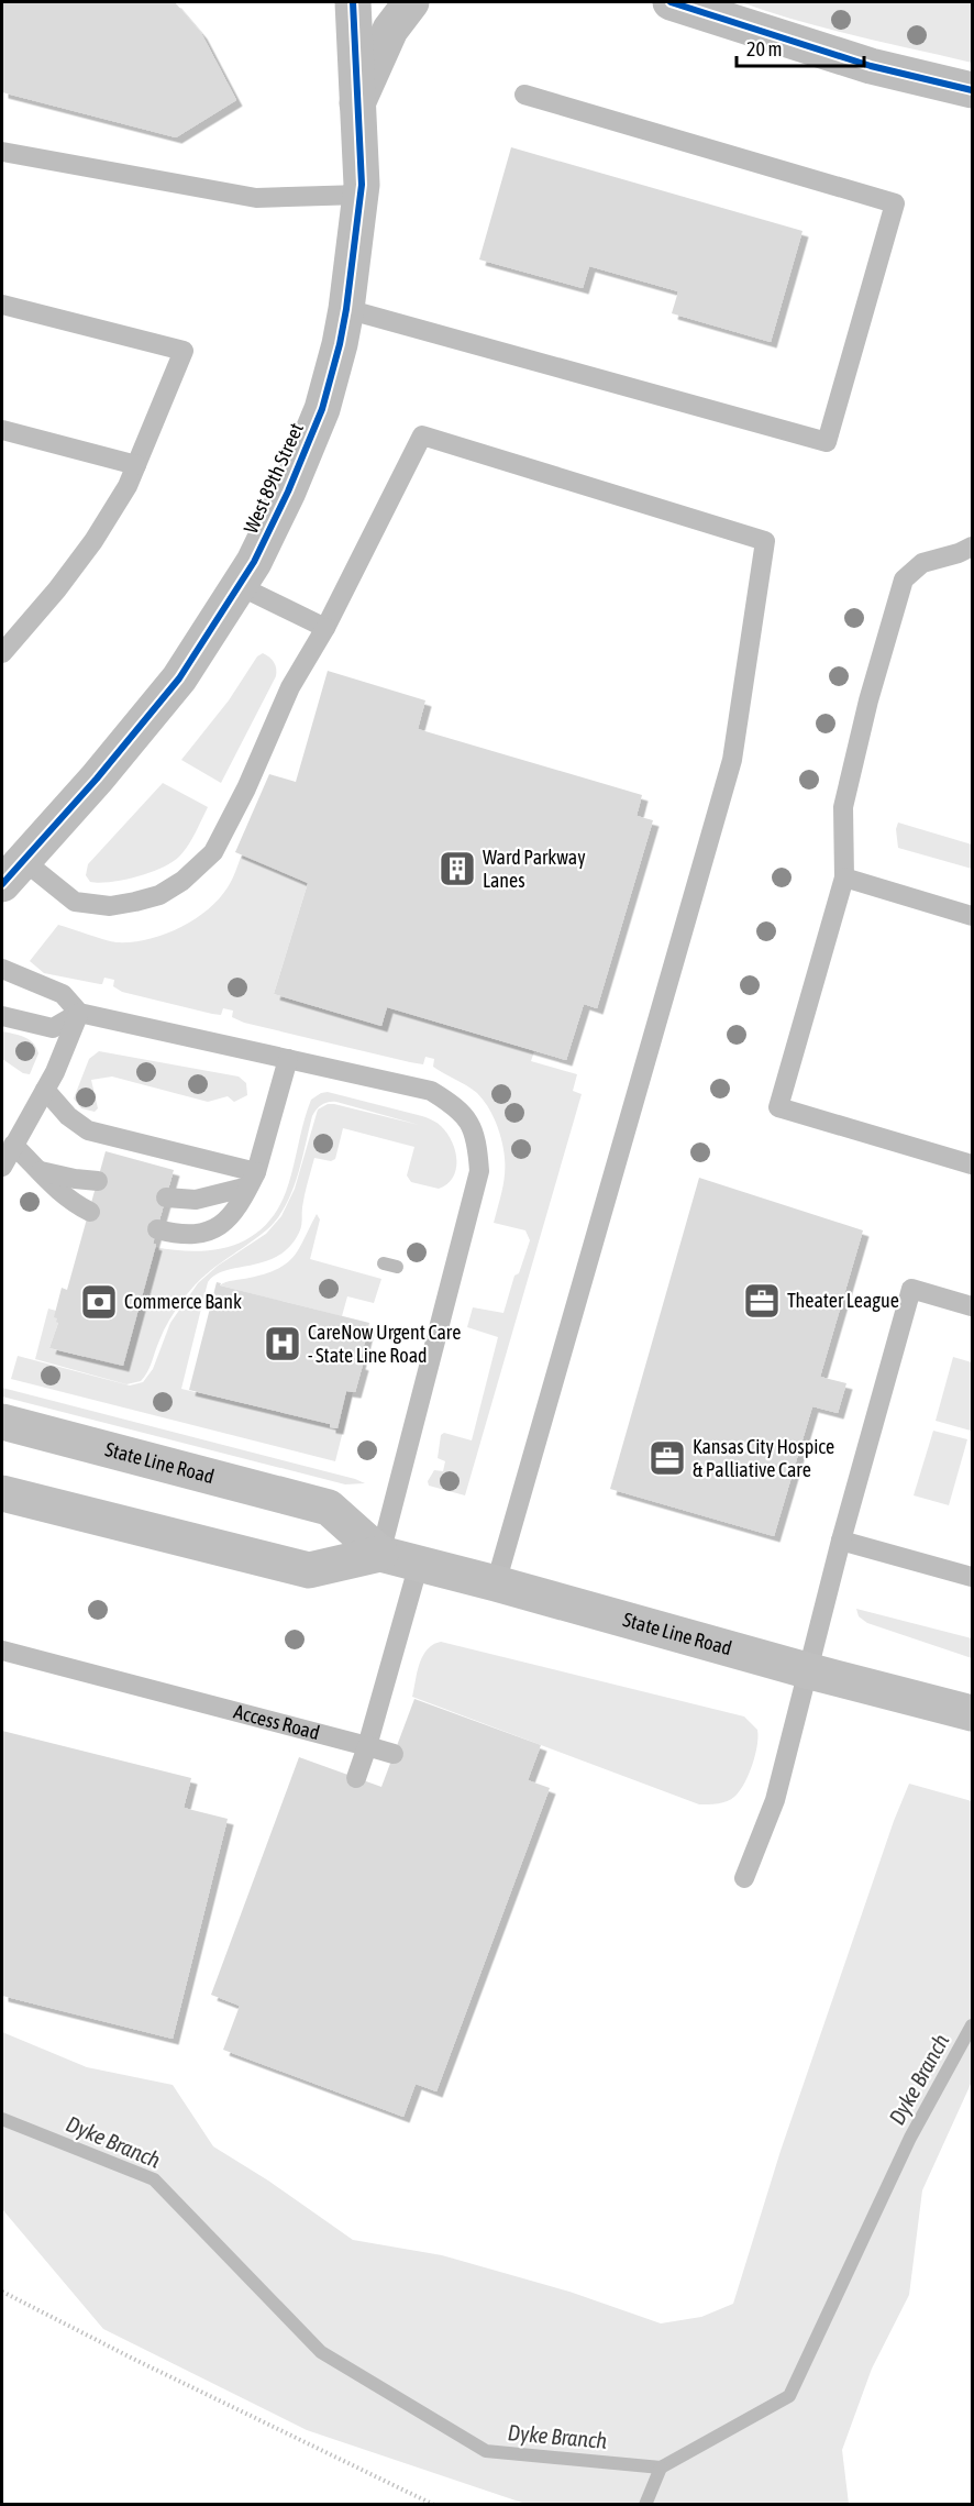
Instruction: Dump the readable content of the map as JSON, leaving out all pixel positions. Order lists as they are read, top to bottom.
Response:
{
  "streets": {
    "main road": ["State Line Road"],
    "street": ["West 89th Street"],
    "lane": ["Access Road"]
  },
  "water": ["Dyke Branch"],
  "places": {
    "building": ["Ward Parkway Lanes"],
    "office": ["Theater League", "Kansas City Hospice & Palliative Care"],
    "bank": ["Commerce Bank"],
    "hospital": ["CareNow Urgent Care - State Line Road"]
  },
  "scale_bar": "20 m"
}
